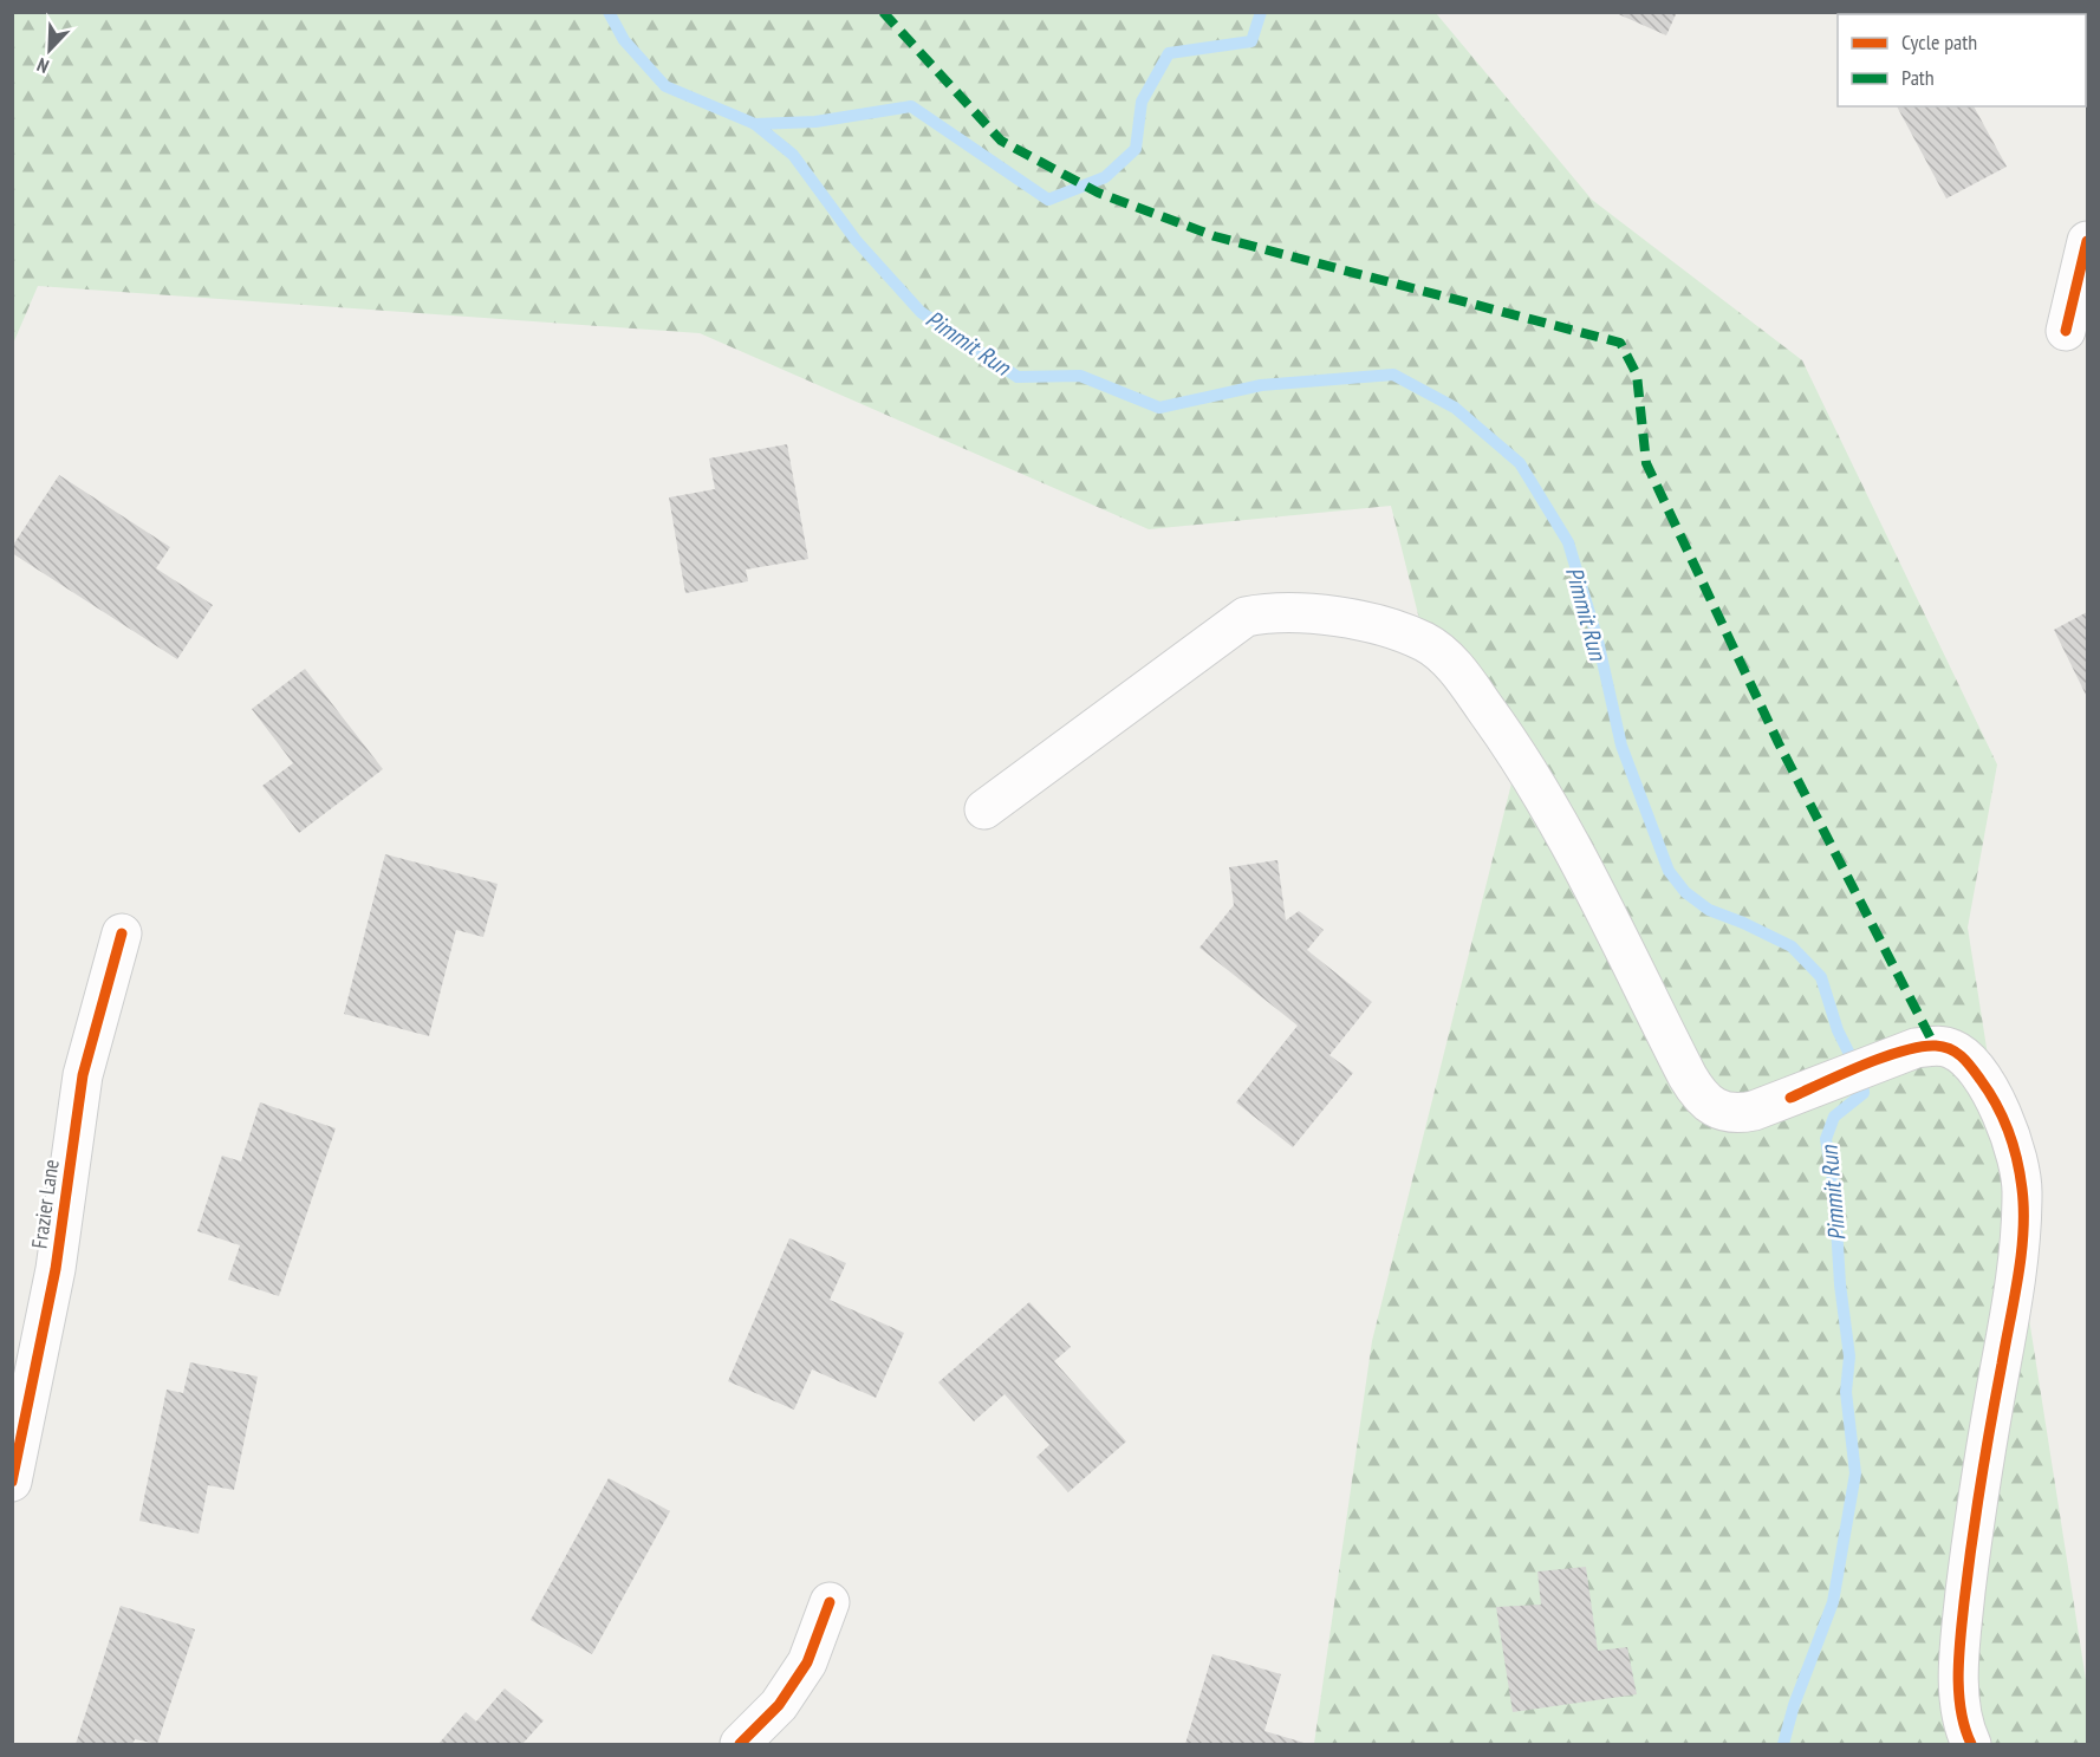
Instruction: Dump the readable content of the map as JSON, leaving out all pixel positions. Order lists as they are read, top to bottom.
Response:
{
  "streets": {
    "street": ["Frazier Lane"]
  },
  "water": ["Pimmit Run"],
  "legend": ["Cycle path", "Path"],
  "north": "bottom left"
}
